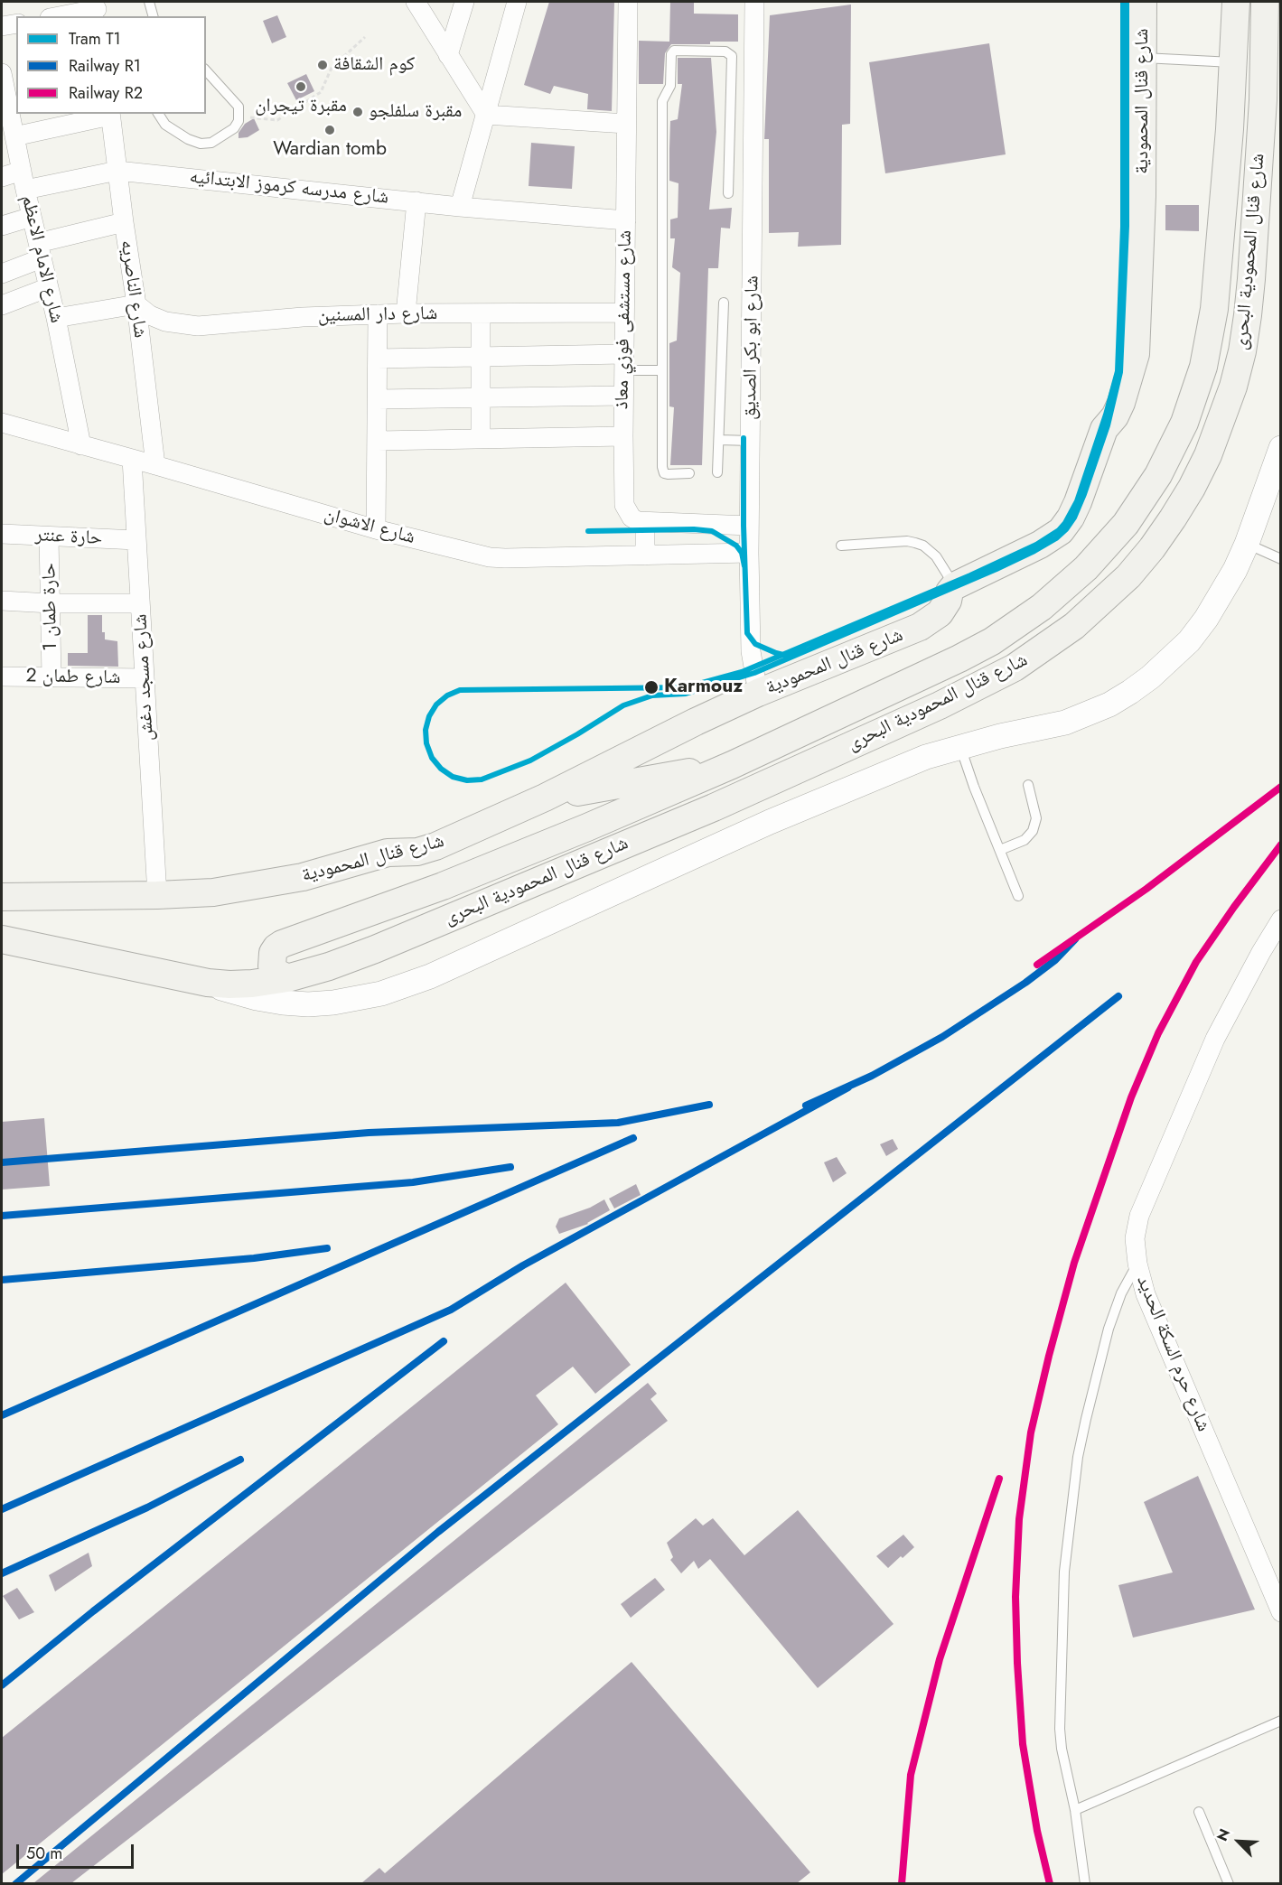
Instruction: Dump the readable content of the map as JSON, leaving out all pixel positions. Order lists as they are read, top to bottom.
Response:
{
  "streets": {
    "main road": ["شارع قنال المحمودية", "شارع قنال المحمودية البحرى"],
    "street": [
      "شارع مدرسه كرموز الابتدائيه",
      "شارع الامام الاعظم",
      "شارع الناصريه",
      "شارع دار المسنين",
      "شارع مستشفى فوزي معاذ",
      "شارع ابو بكر الصديق",
      "شارع الاشوان",
      "حارة عنتر",
      "حارة طمان 1",
      "شارع طمان 2",
      "شارع مسجد دغش",
      "شارع حرم السكة الحديد"
    ]
  },
  "crossings": [
    ["شارع قنال المحمودية", "شارع ابو بكر الصديق"],
    ["شارع قنال المحمودية", "شارع مسجد دغش"],
    ["شارع مدرسه كرموز الابتدائيه", "شارع الامام الاعظم"],
    ["شارع مدرسه كرموز الابتدائيه", "شارع الناصريه"],
    ["شارع مدرسه كرموز الابتدائيه", "شارع مستشفى فوزي معاذ"],
    ["شارع الامام الاعظم", "شارع الاشوان"],
    ["شارع الناصريه", "شارع دار المسنين"],
    ["شارع الناصريه", "شارع الاشوان"],
    ["شارع دار المسنين", "شارع مستشفى فوزي معاذ"],
    ["شارع ابو بكر الصديق", "شارع الاشوان"],
    ["شارع الاشوان", "شارع مسجد دغش"],
    ["حارة عنتر", "حارة طمان 1"],
    ["حارة عنتر", "شارع مسجد دغش"],
    ["حارة طمان 1", "شارع طمان 2"],
    ["شارع طمان 2", "شارع مسجد دغش"]
  ],
  "places": [
    "كوم الشقافة",
    "مقبرة تيجران",
    "مقبرة سلفلجو",
    "Wardian tomb",
    "Karmouz"
  ],
  "lines": ["tram line T1", "rail line R2", "rail line R1"],
  "legend": ["Tram T1", "Railway R1", "Railway R2"],
  "scale_bar": "50 m",
  "north": "top left"
}
